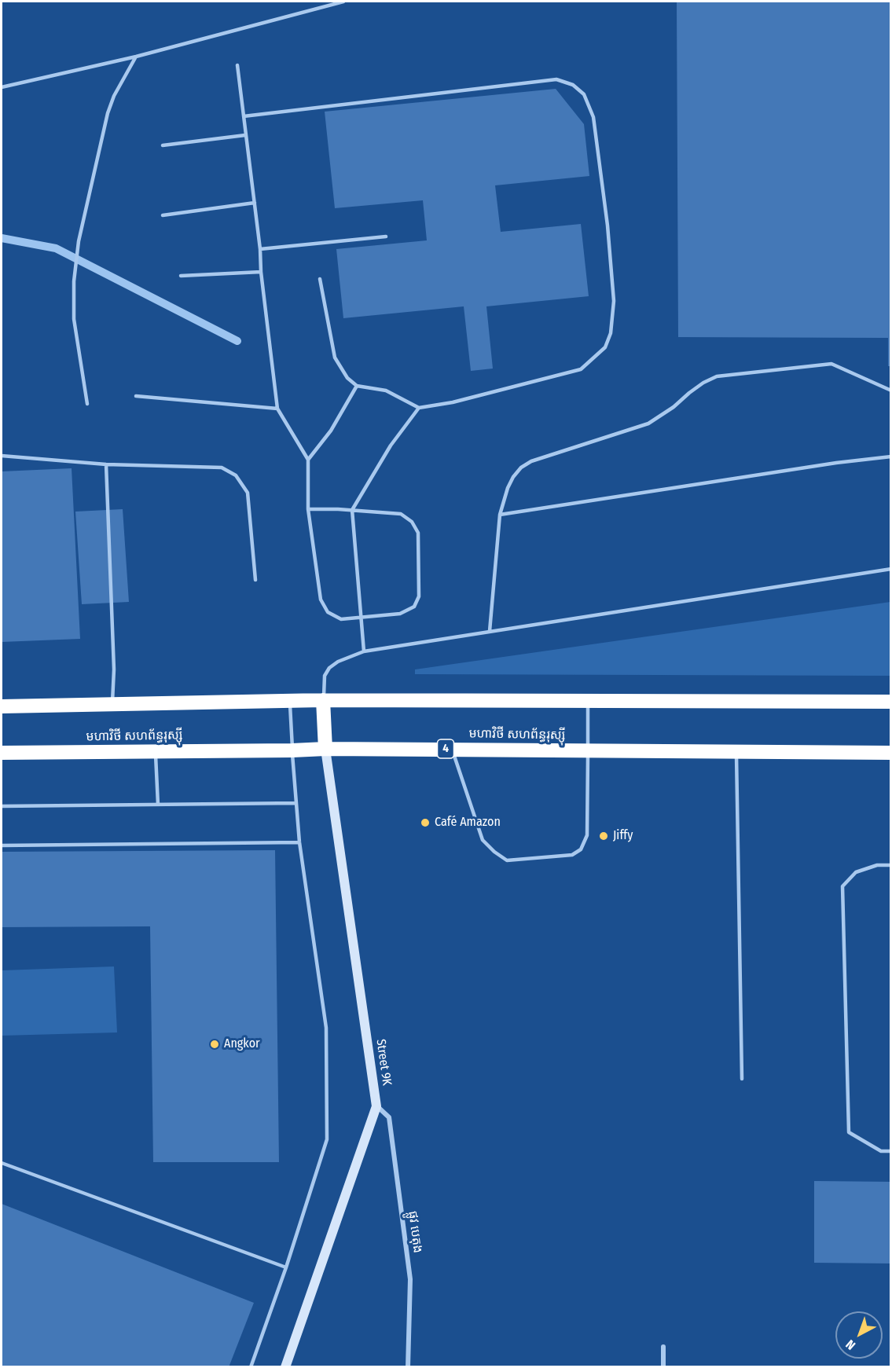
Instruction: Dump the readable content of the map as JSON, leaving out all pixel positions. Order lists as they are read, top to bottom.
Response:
{
  "streets": {
    "highway": ["មហាវិថី សហព័ន្ធរុស្ស៊ី", "4"],
    "street": ["Street 9K", "ផ្លូវ បេតុង"]
  },
  "crossings": [
    ["មហាវិថី សហព័ន្ធរុស្ស៊ី", "Street 9K"],
    ["Street 9K", "ផ្លូវ បេតុង"]
  ],
  "places": ["Café Amazon", "Jiffy", "Angkor"],
  "north": "bottom left"
}
